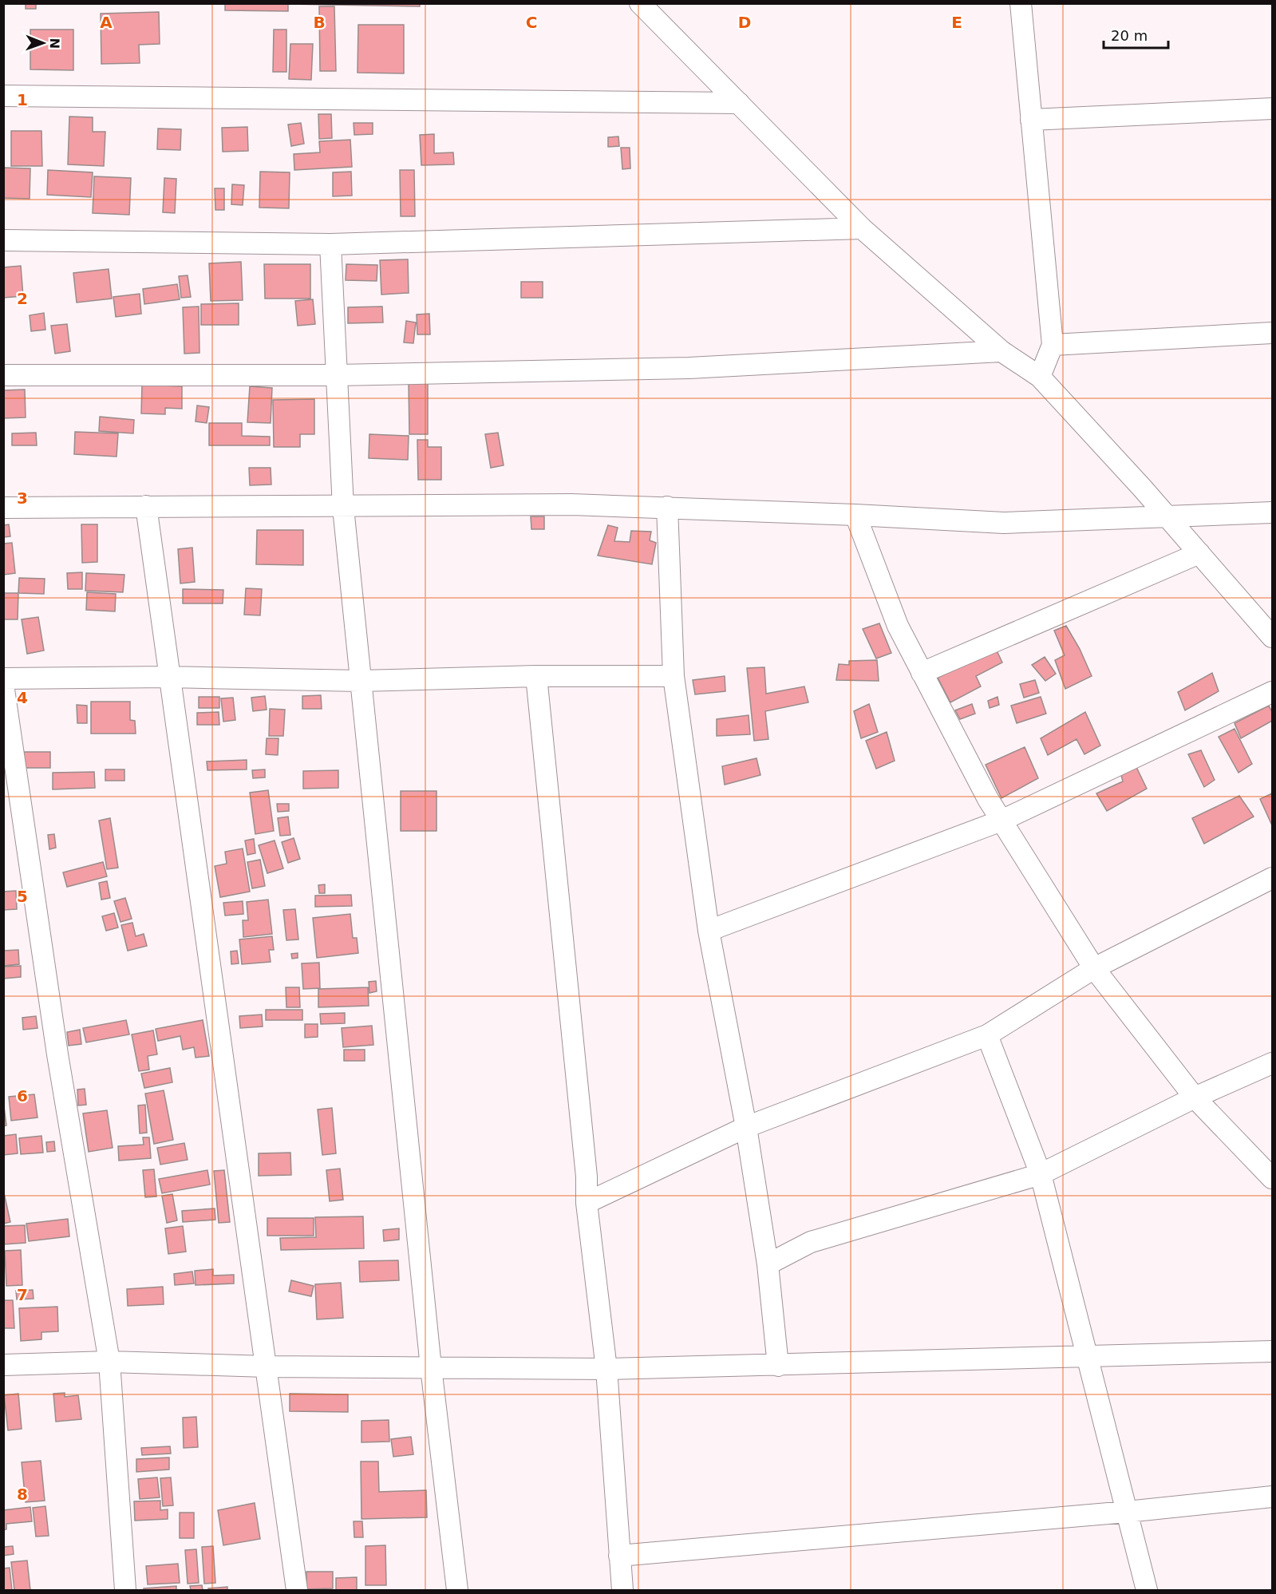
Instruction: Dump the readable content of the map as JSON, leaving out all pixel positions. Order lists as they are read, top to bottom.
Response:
{
  "scale_bar": "20 m",
  "north": "right",
  "grid": {
    "columns": [
      "A",
      "B",
      "C",
      "D",
      "E"
    ],
    "rows": [
      "1",
      "2",
      "3",
      "4",
      "5",
      "6",
      "7",
      "8"
    ]
  }
}
